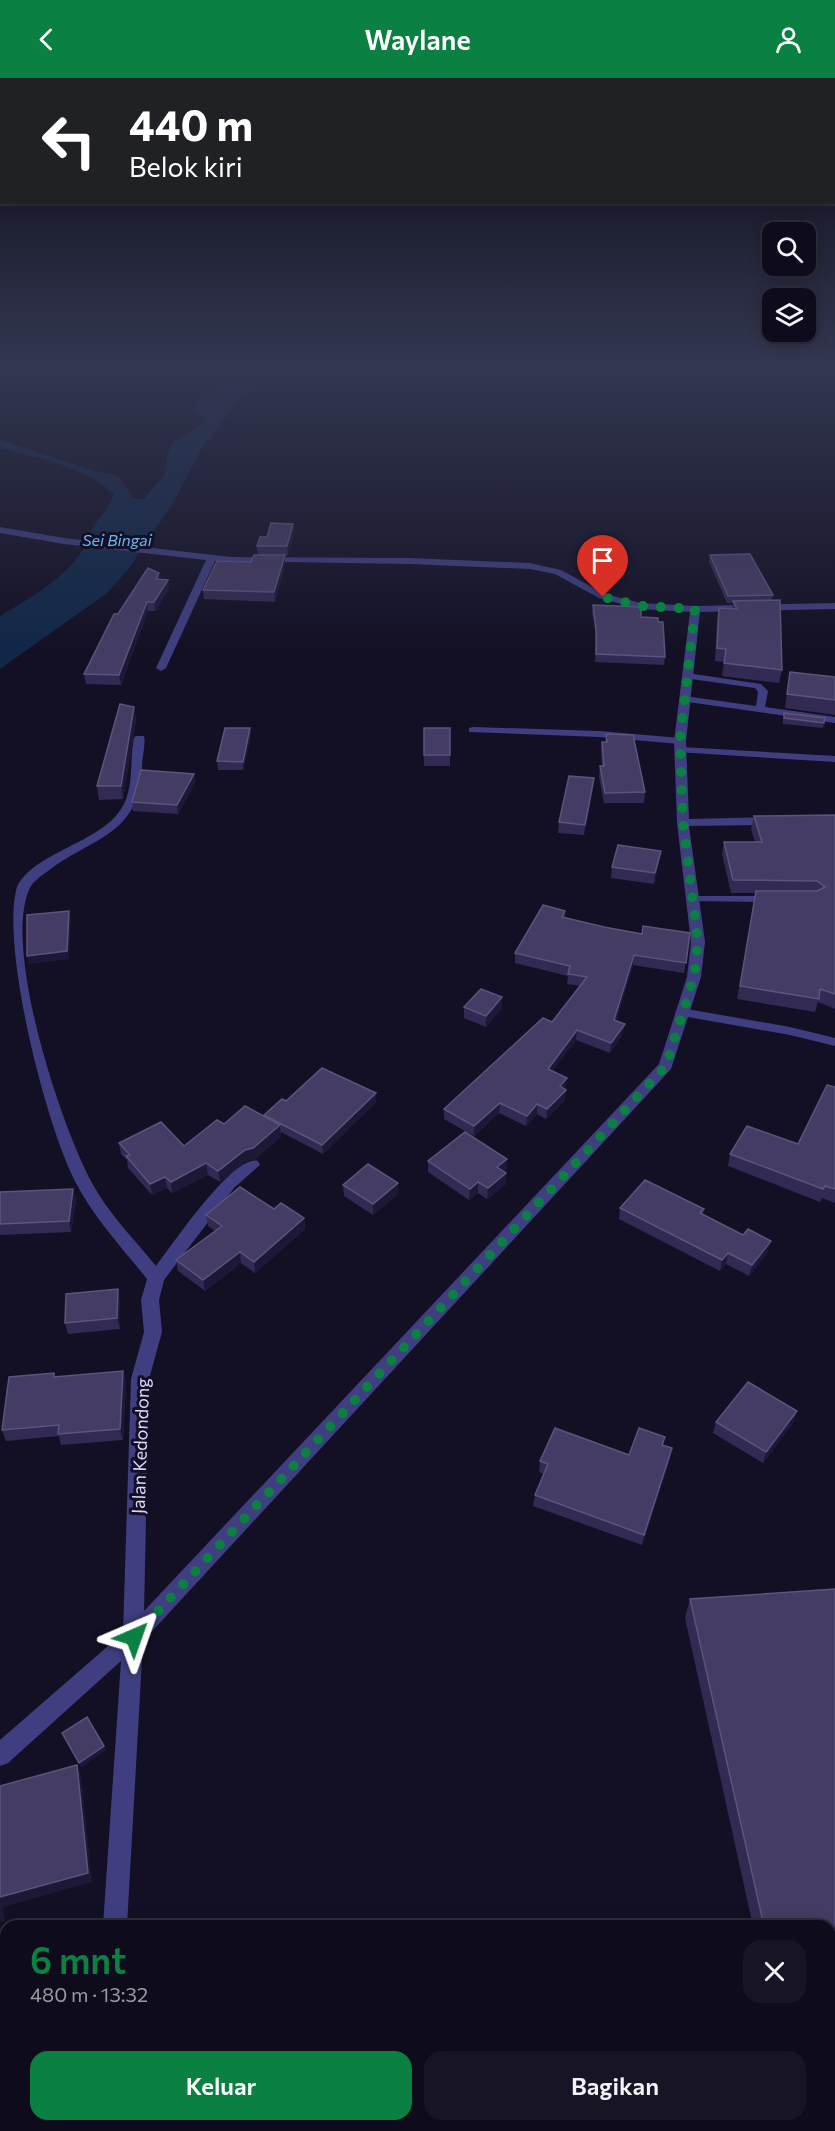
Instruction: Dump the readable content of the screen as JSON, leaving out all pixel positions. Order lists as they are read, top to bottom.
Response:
{
  "streets": {
    "street": ["Jalan Kedondong"]
  },
  "water": ["Sei Bingai"],
  "page": {
    "header": "Waylane",
    "turn": ["440 m", "Belok kiri"],
    "heading": ["6 mnt", "480 m · 13:32"],
    "buttons": ["Keluar", "Bagikan"]
  }
}
